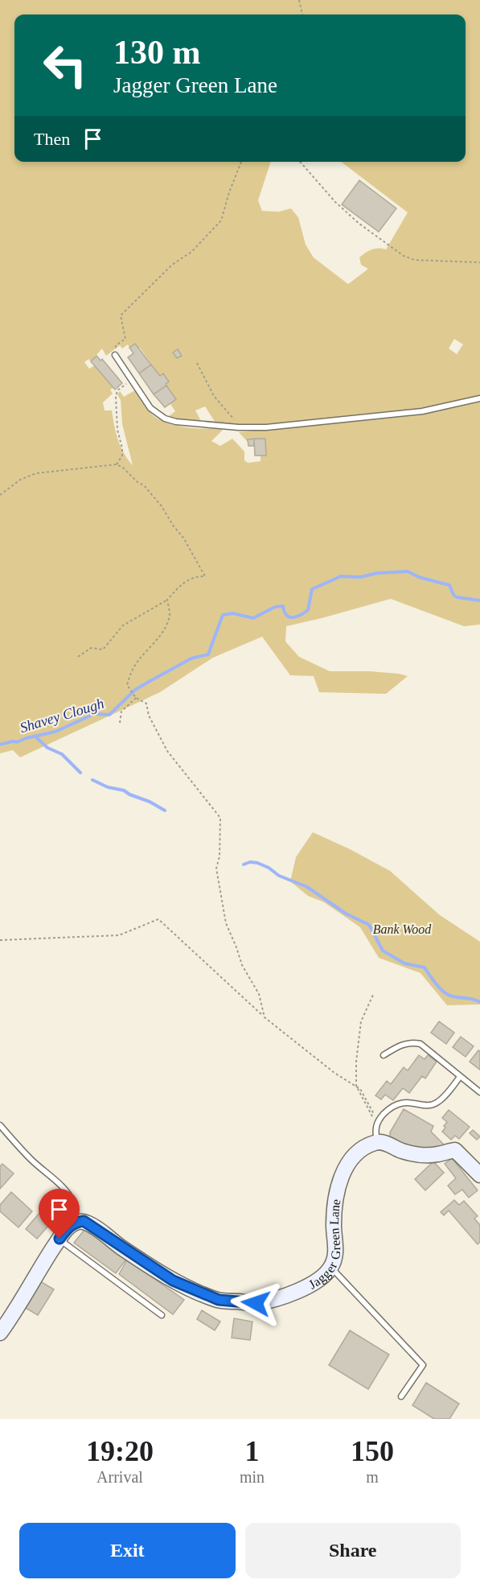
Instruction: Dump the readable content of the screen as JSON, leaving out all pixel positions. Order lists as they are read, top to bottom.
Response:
{
  "streets": {
    "street": ["Jagger Green Lane"]
  },
  "water": ["Shavey Clough"],
  "parks": ["Bank Wood"],
  "page": {
    "turn": ["130 m", "Jagger Green Lane"],
    "then": "Then",
    "eta": [
      "19:20",
      "Arrival",
      "1",
      "min",
      "150",
      "m"
    ],
    "buttons": ["Exit", "Share"]
  }
}
